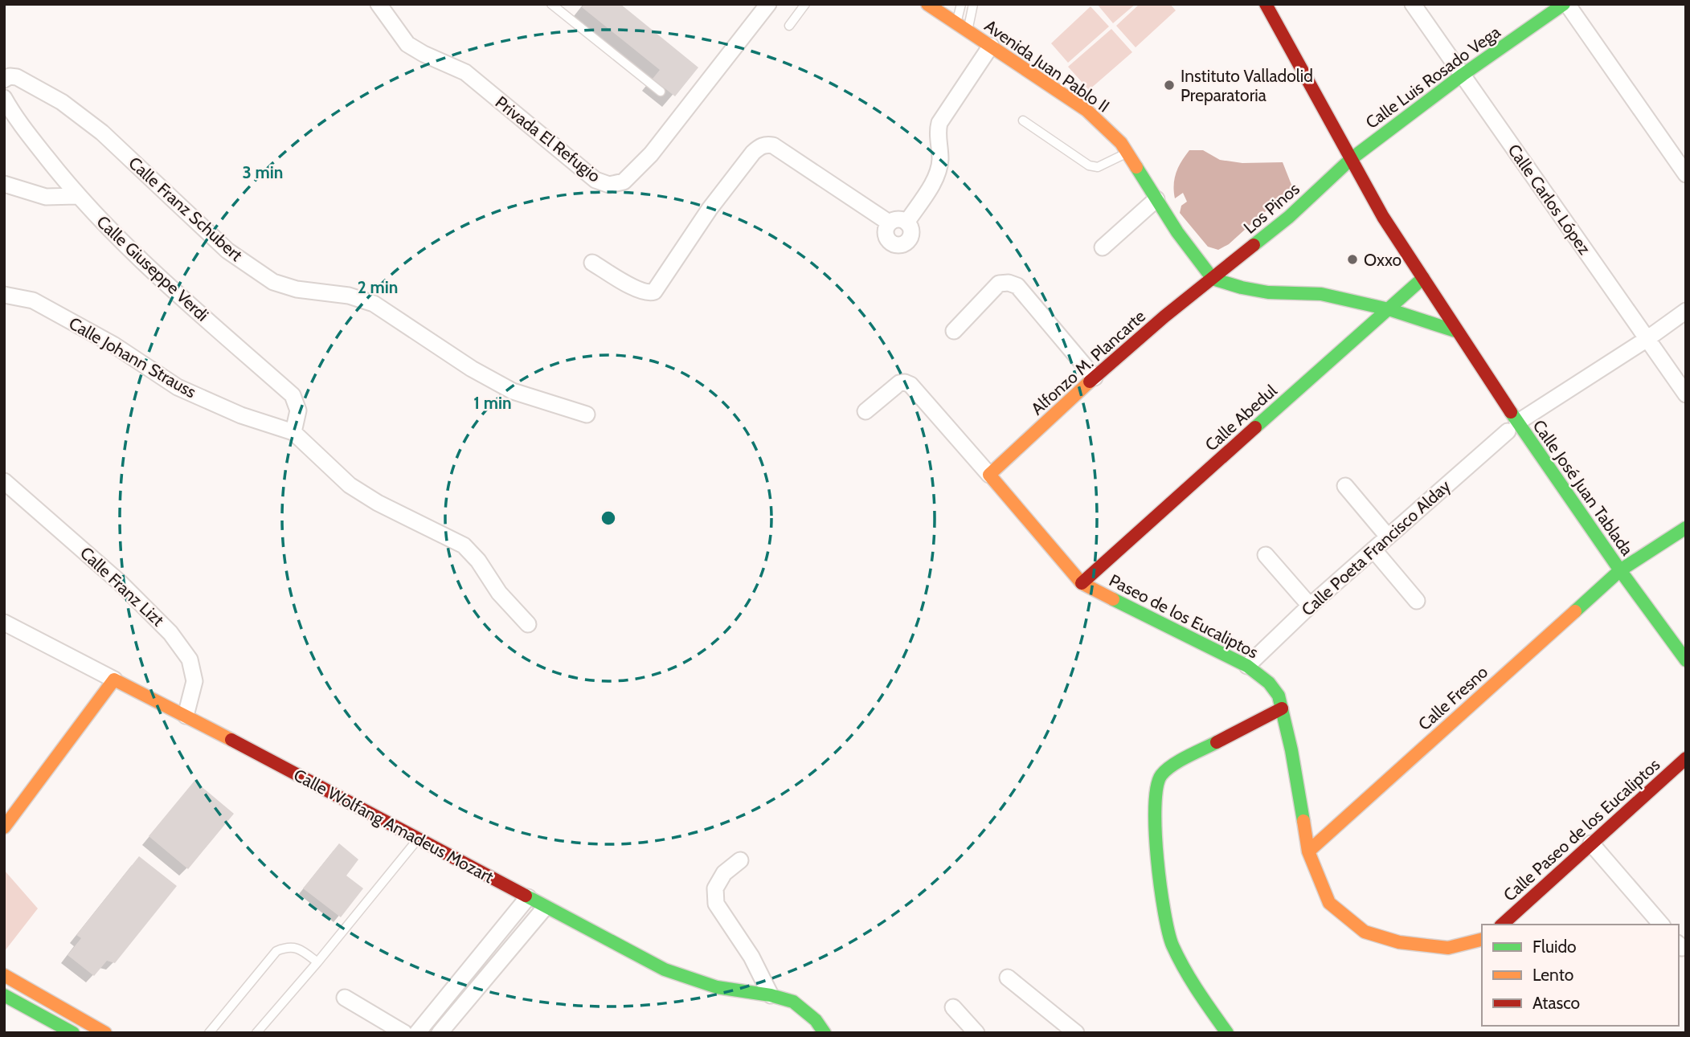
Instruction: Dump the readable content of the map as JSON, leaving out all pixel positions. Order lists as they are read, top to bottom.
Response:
{
  "streets": {
    "main road": [
      "Avenida Juan Pablo II",
      "Calle Luis Rosado Vega",
      "Los Pinos",
      "Alfonzo M. Plancarte",
      "Calle Abedul",
      "Calle José Juan Tablada",
      "Paseo de los Eucaliptos",
      "Calle Fresno",
      "Calle Wolfang Amadeus Mozart",
      "Calle Paseo de los Eucaliptos"
    ],
    "street": [
      "Privada El Refugio",
      "Calle Carlos López",
      "Calle Franz Schubert",
      "Calle Giuseppe Verdi",
      "Calle Johann Strauss",
      "Calle Poeta Francisco Alday",
      "Calle Franz Lizt"
    ]
  },
  "crossings": [
    ["Avenida Juan Pablo II", "Los Pinos"],
    ["Avenida Juan Pablo II", "Alfonzo M. Plancarte"],
    ["Calle Luis Rosado Vega", "Calle Carlos López"],
    ["Calle Luis Rosado Vega", "Los Pinos"],
    ["Calle Luis Rosado Vega", "Calle José Juan Tablada"],
    ["Calle Carlos López", "Calle Poeta Francisco Alday"],
    ["Los Pinos", "Alfonzo M. Plancarte"],
    ["Los Pinos", "Calle José Juan Tablada"],
    ["Calle Giuseppe Verdi", "Calle Johann Strauss"],
    ["Alfonzo M. Plancarte", "Paseo de los Eucaliptos"],
    ["Calle Abedul", "Calle José Juan Tablada"],
    ["Calle Abedul", "Paseo de los Eucaliptos"],
    ["Calle José Juan Tablada", "Calle Poeta Francisco Alday"],
    ["Calle José Juan Tablada", "Calle Fresno"],
    ["Calle Poeta Francisco Alday", "Paseo de los Eucaliptos"],
    ["Calle Franz Lizt", "Calle Wolfang Amadeus Mozart"],
    ["Paseo de los Eucaliptos", "Calle Fresno"]
  ],
  "places": ["Instituto Valladolid Preparatoria", "Oxxo"],
  "legend": ["Fluido", "Lento", "Atasco"],
  "rings": ["3 min", "2 min", "1 min"]
}
